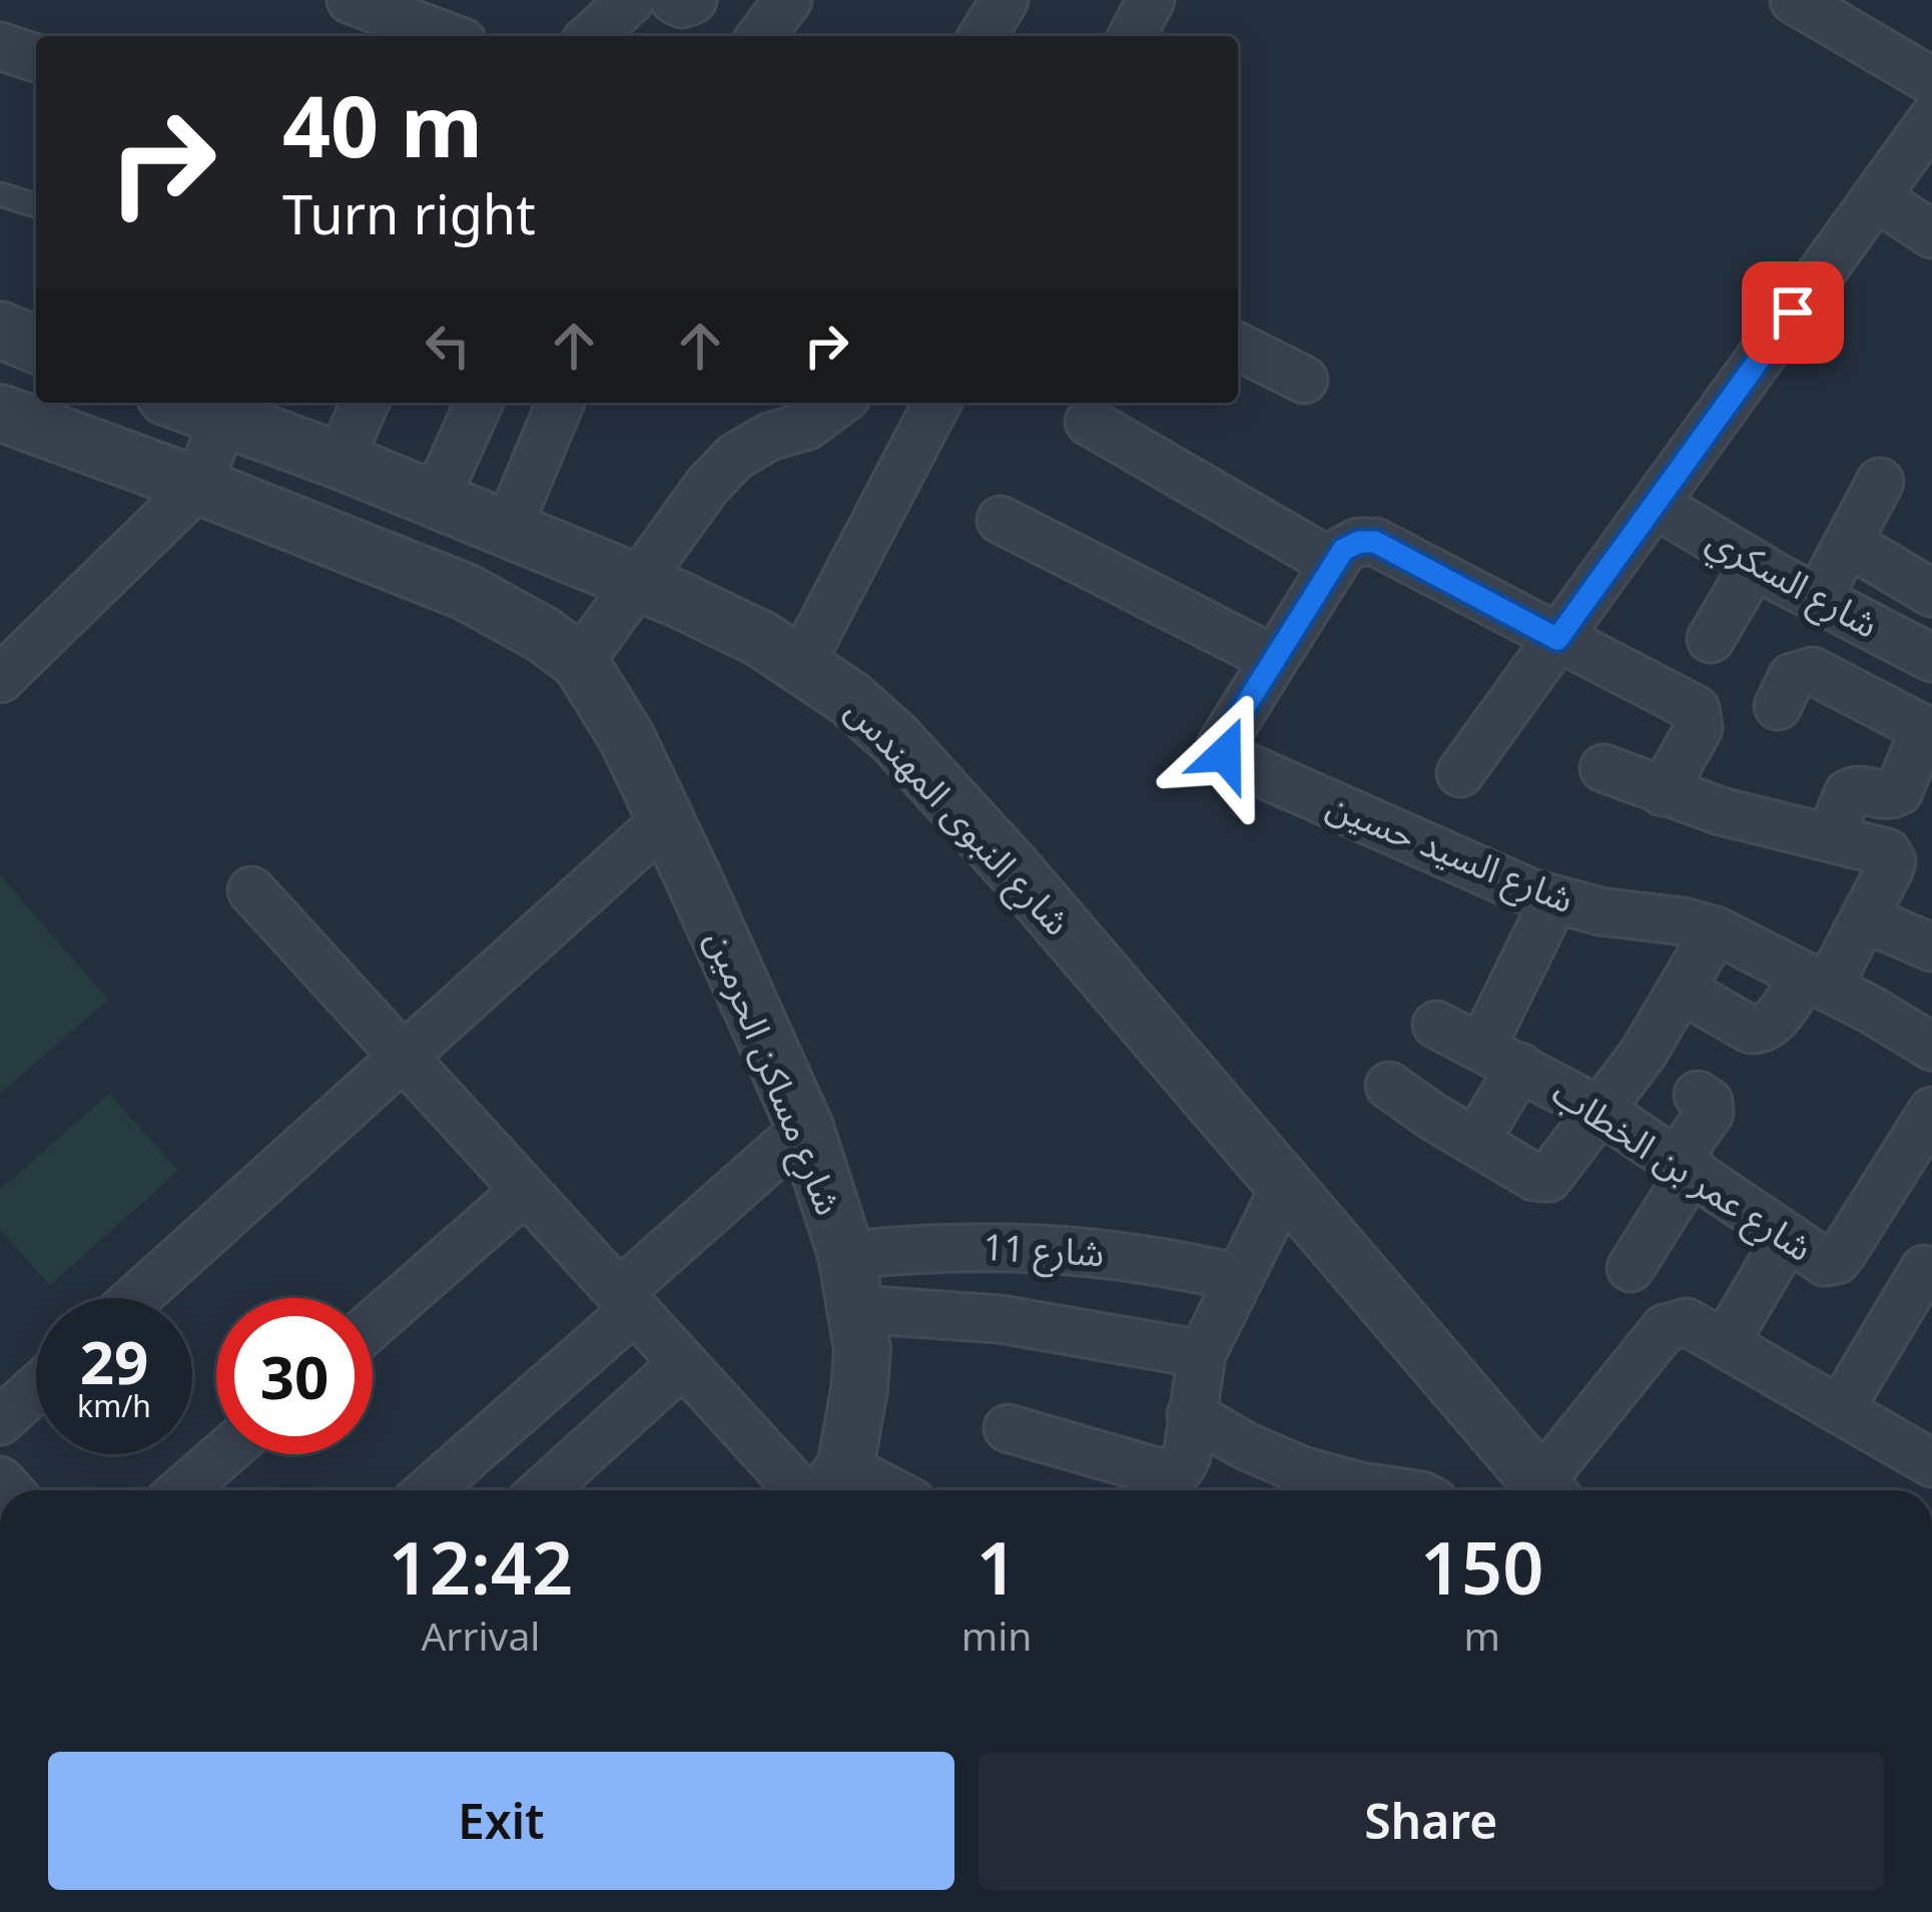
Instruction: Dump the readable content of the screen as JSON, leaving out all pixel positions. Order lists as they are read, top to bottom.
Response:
{
  "streets": {
    "street": [
      "شارع السكري",
      "شارع النبوى المهندس",
      "شارع السيد حسين",
      "شارع مساكن الحرمين",
      "شارع عمر بن الخطاب",
      "شارع 11"
    ]
  },
  "crossings": [
    ["شارع مساكن الحرمين", "شارع 11"]
  ],
  "page": {
    "turn": ["40 m", "Turn right"],
    "speed": "29 km/h",
    "limit": "30",
    "eta": [
      "12:42",
      "Arrival",
      "1",
      "min",
      "150",
      "m"
    ],
    "buttons": ["Exit", "Share"]
  }
}
